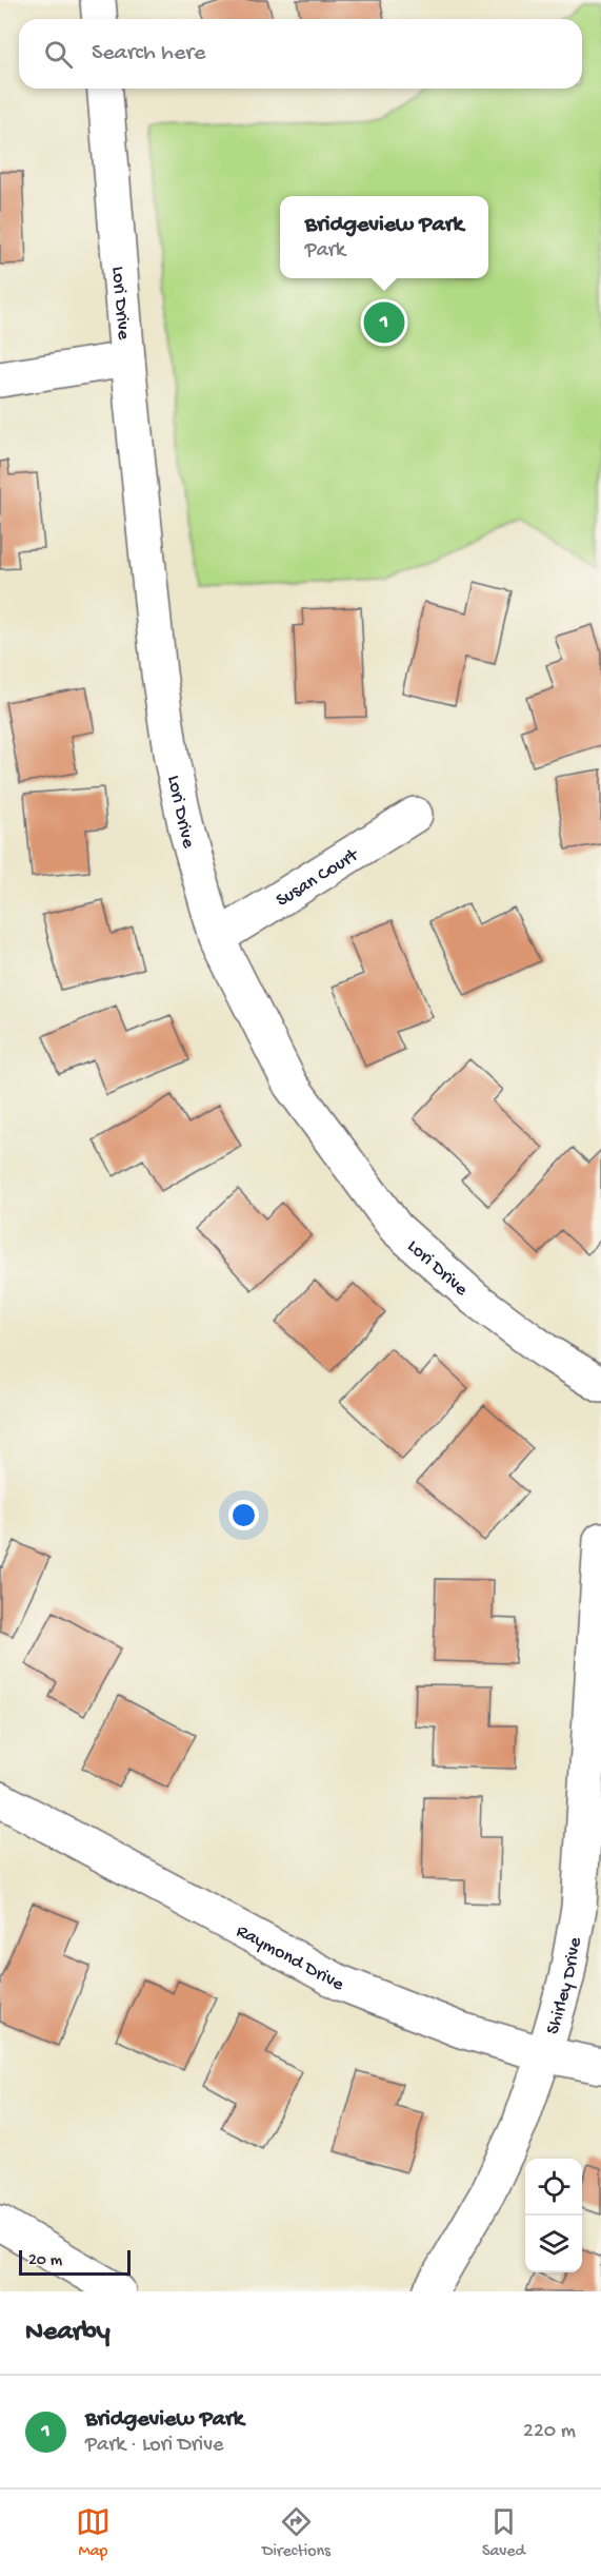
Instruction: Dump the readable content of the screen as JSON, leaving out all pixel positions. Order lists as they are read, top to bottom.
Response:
{
  "streets": {
    "street": [
      "Lori Drive",
      "Susan Court",
      "Raymond Drive",
      "Shirley Drive"
    ]
  },
  "crossings": [
    ["Lori Drive", "Susan Court"],
    ["Raymond Drive", "Shirley Drive"]
  ],
  "scale_bar": "20 m",
  "page": {
    "search": "Search here",
    "popup": ["Bridgeview Park", "Park"],
    "pins": "1",
    "scale": "20 m",
    "heading": "Nearby",
    "list": [
      {
        "mark": "1",
        "name": "Bridgeview Park",
        "note": "Park · Lori Drive",
        "value": "220 m"
      }
    ],
    "nav": ["Map", "Directions", "Saved"]
  }
}
